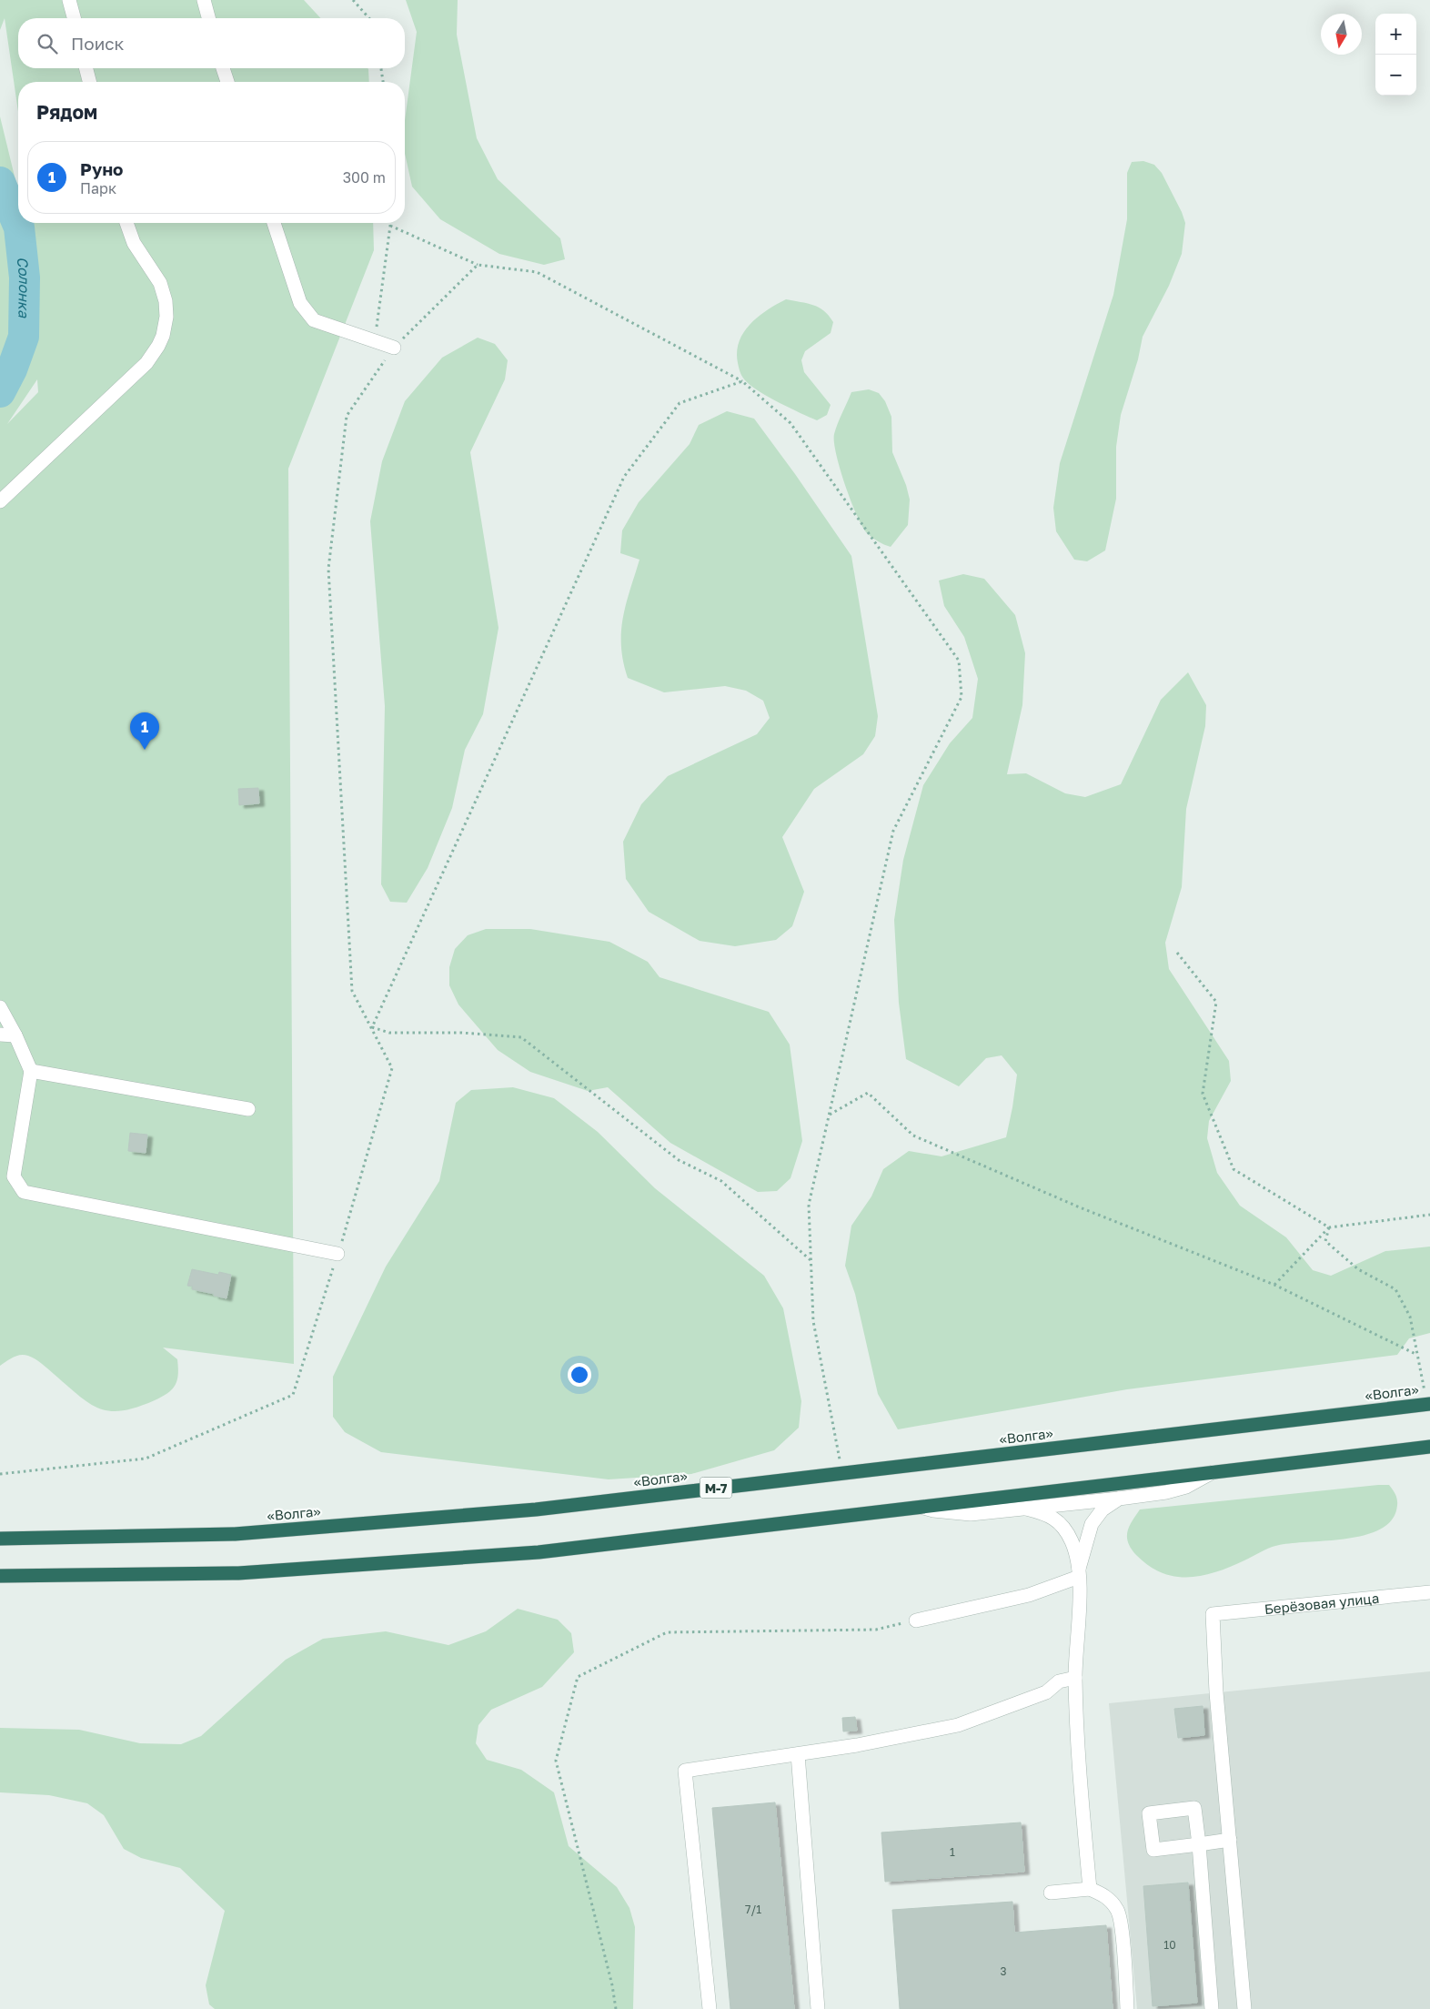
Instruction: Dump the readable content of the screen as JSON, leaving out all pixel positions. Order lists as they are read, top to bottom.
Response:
{
  "streets": {
    "highway": ["«Волга»", "М-7"],
    "street": ["Берёзовая улица"]
  },
  "water": ["Солонка"],
  "house_numbers": [
    "1",
    "7/1",
    "10",
    "3"
  ],
  "north": "bottom",
  "page": {
    "map_buttons": ["+", "−"],
    "search": "Поиск",
    "heading": "Рядом",
    "list": [
      {
        "mark": "1",
        "name": "Руно",
        "note": "Парк",
        "value": "300 m"
      }
    ],
    "pins": "1"
  }
}
